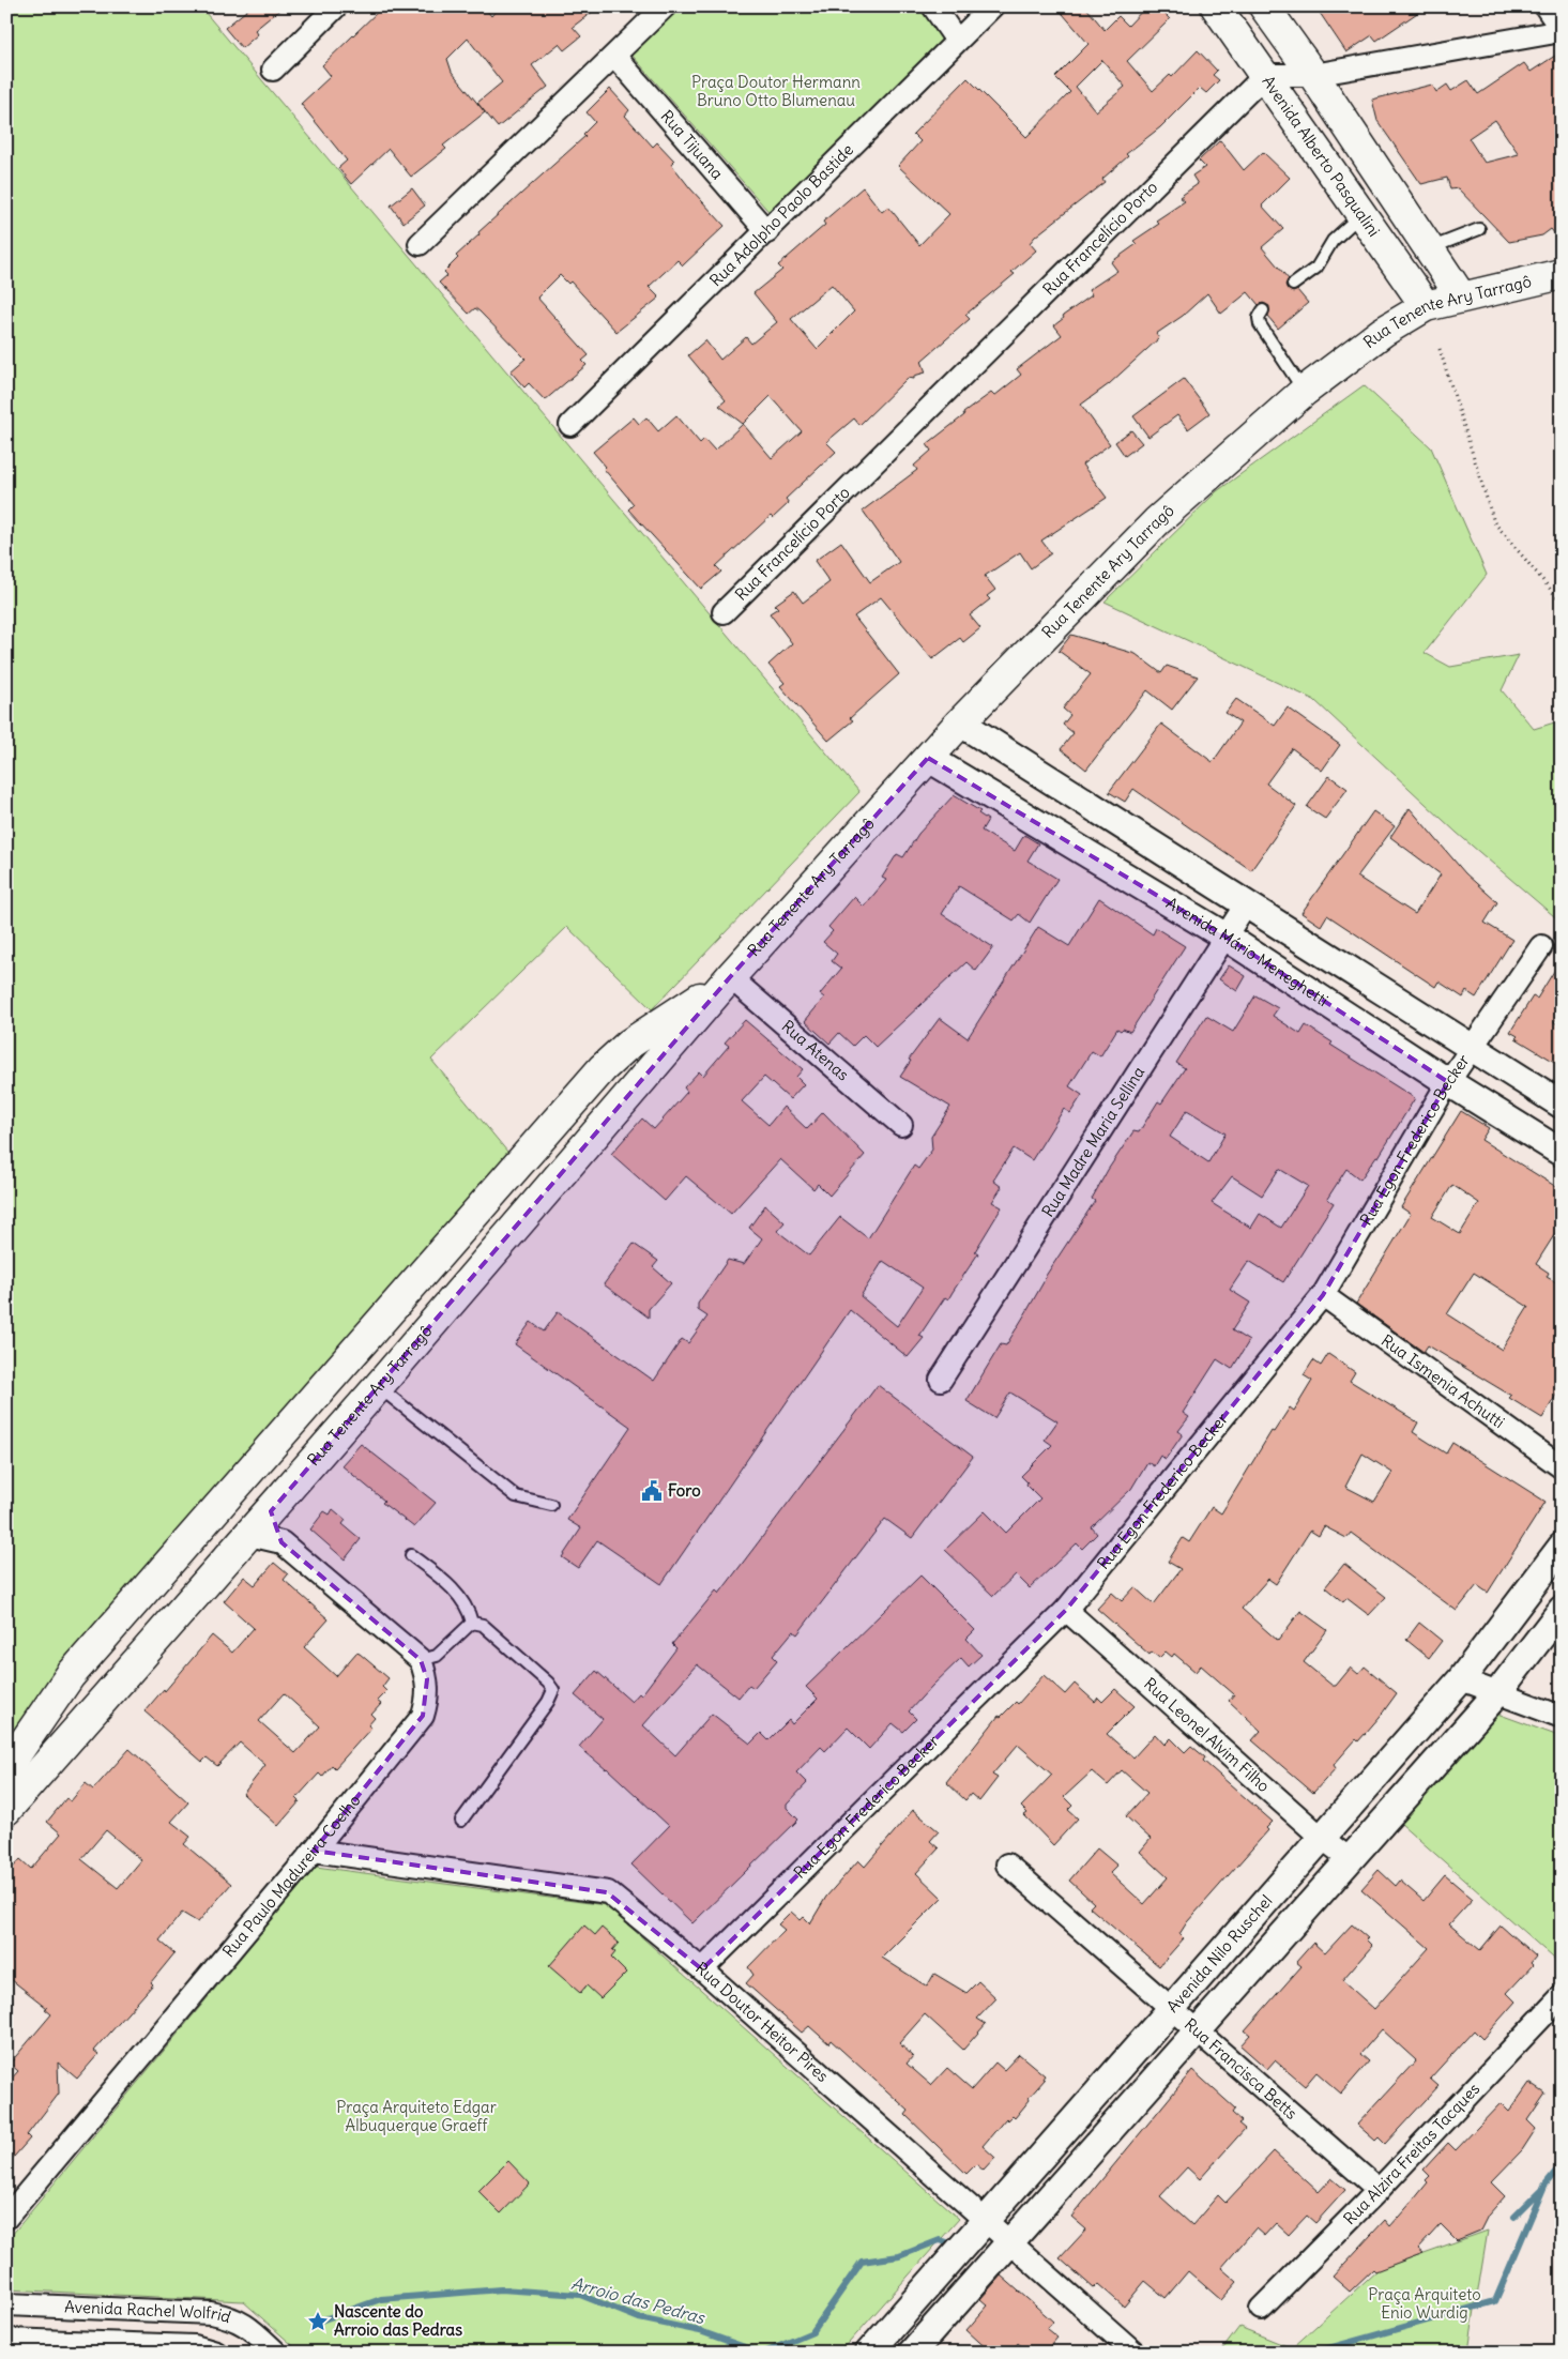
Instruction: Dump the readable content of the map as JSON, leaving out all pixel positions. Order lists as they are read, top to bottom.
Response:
{
  "streets": {
    "main road": ["Avenida Alberto Pasqualini", "Rua Tenente Ary Tarragô"],
    "street": [
      "Rua Tijuana",
      "Rua Adolpho Paolo Bastide",
      "Rua Francelício Porto",
      "Avenida Mário Meneghetti",
      "Rua Atenas",
      "Rua Egon Frederico Becker",
      "Rua Madre Maria Sellina",
      "Rua Ismenia Achutti",
      "Rua Leonel Alvim Filho",
      "Rua Paulo Madureira Coelho",
      "Avenida Nilo Ruschel",
      "Rua Doutor Heitor Pires",
      "Rua Francisca Betts",
      "Rua Alzira Freitas Tacques",
      "Avenida Rachel Wolfrid"
    ]
  },
  "crossings": [
    ["Rua Tijuana", "Rua Adolpho Paolo Bastide"],
    ["Avenida Alberto Pasqualini", "Rua Francelício Porto"],
    ["Avenida Alberto Pasqualini", "Rua Tenente Ary Tarragô"],
    ["Rua Tenente Ary Tarragô", "Avenida Mário Meneghetti"],
    ["Rua Tenente Ary Tarragô", "Rua Atenas"],
    ["Avenida Mário Meneghetti", "Rua Egon Frederico Becker"],
    ["Avenida Mário Meneghetti", "Rua Madre Maria Sellina"],
    ["Rua Egon Frederico Becker", "Rua Ismenia Achutti"],
    ["Rua Egon Frederico Becker", "Rua Leonel Alvim Filho"],
    ["Rua Egon Frederico Becker", "Rua Doutor Heitor Pires"],
    ["Rua Leonel Alvim Filho", "Avenida Nilo Ruschel"],
    ["Rua Paulo Madureira Coelho", "Rua Doutor Heitor Pires"],
    ["Avenida Nilo Ruschel", "Rua Doutor Heitor Pires"],
    ["Avenida Nilo Ruschel", "Rua Francisca Betts"],
    ["Rua Francisca Betts", "Rua Alzira Freitas Tacques"]
  ],
  "water": ["Arroio das Pedras"],
  "parks": ["Praça Doutor Hermann Bruno Otto Blumenau", "Praça Arquiteto Edgar Albuquerque Graeff", "Praça Arquiteto Enio Wurdig"],
  "places": {
    "public building": ["Foro"],
    "place": ["Nascente do Arroio das Pedras"]
  }
}
